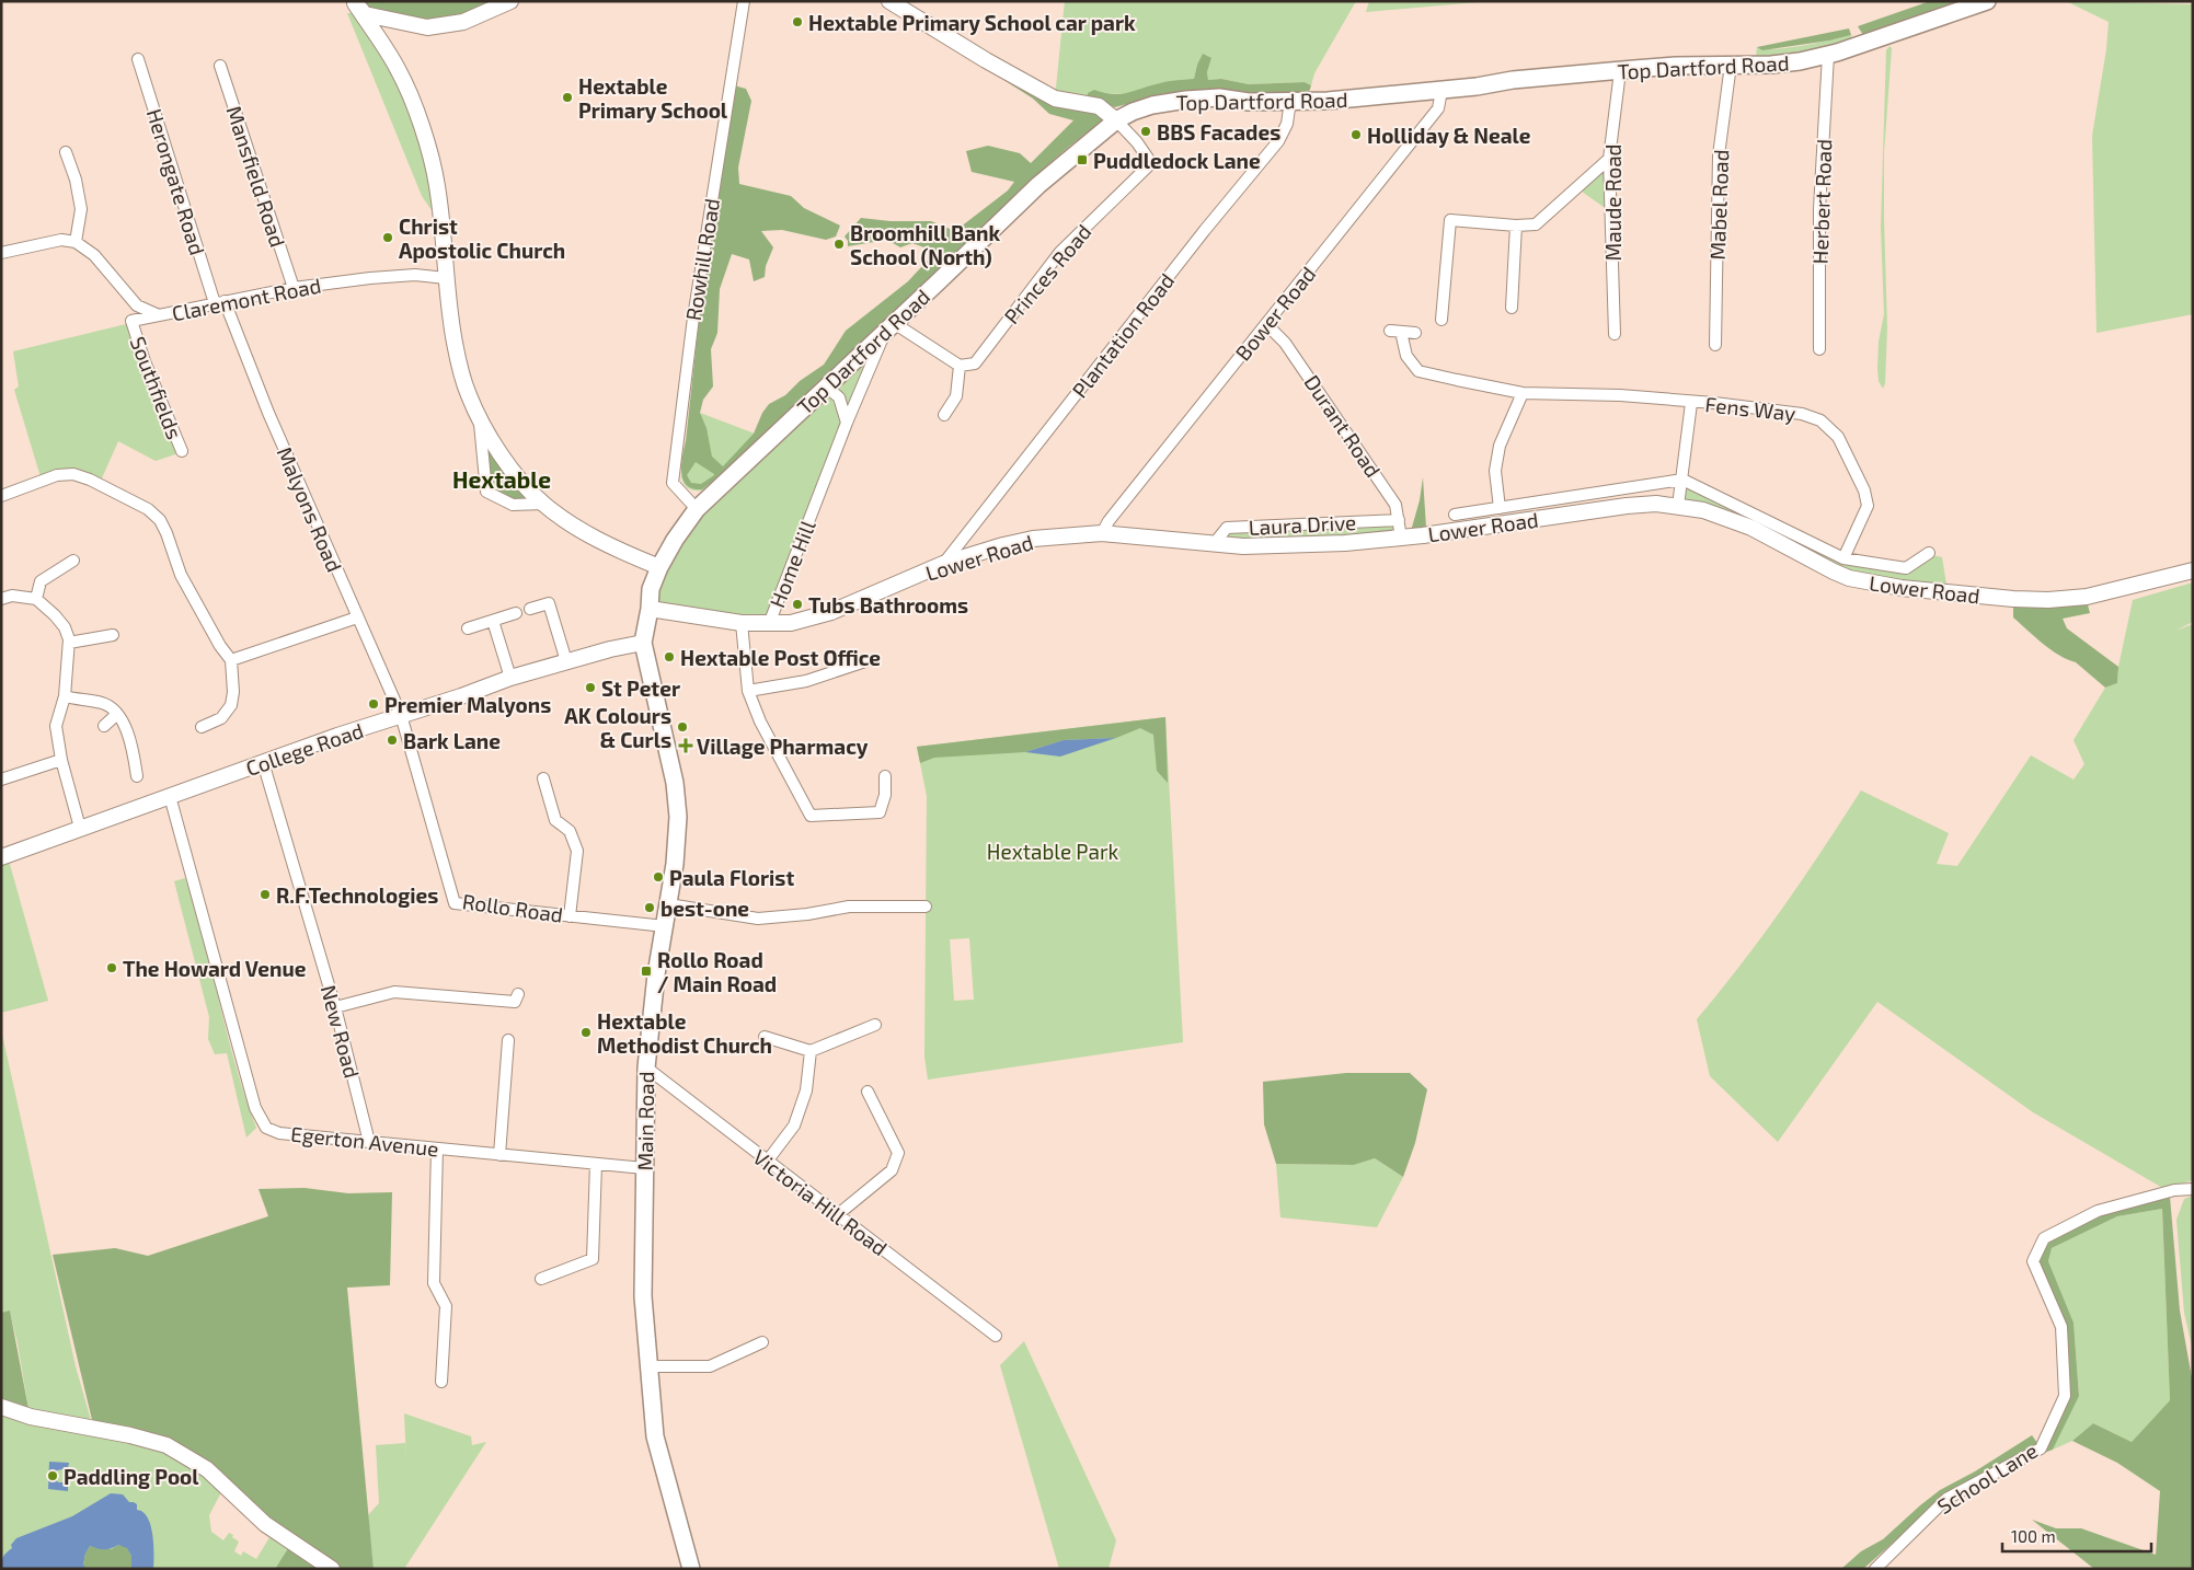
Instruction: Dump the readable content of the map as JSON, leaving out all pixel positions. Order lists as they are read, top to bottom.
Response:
{
  "streets": {
    "main road": ["Top Dartford Road", "Main Road"],
    "street": [
      "Mansfield Road",
      "Herongate Road",
      "Herbert Road",
      "Maude Road",
      "Mabel Road",
      "Rowhill Road",
      "Princes Road",
      "Claremont Road",
      "Bower Road",
      "Plantation Road",
      "Southfields",
      "Fens Way",
      "Durant Road",
      "Malyons Road",
      "Laura Drive",
      "Lower Road",
      "Home Hill",
      "College Road",
      "Rollo Road",
      "New Road",
      "Egerton Avenue",
      "Victoria Hill Road",
      "School Lane"
    ]
  },
  "crossings": [
    ["Top Dartford Road", "Herbert Road"],
    ["Top Dartford Road", "Maude Road"],
    ["Top Dartford Road", "Mabel Road"],
    ["Top Dartford Road", "Rowhill Road"],
    ["Top Dartford Road", "Princes Road"],
    ["Top Dartford Road", "Bower Road"],
    ["Top Dartford Road", "Plantation Road"],
    ["Top Dartford Road", "Home Hill"],
    ["Top Dartford Road", "Main Road"],
    ["Mansfield Road", "Claremont Road"],
    ["Herongate Road", "Claremont Road"],
    ["Herongate Road", "Malyons Road"],
    ["Claremont Road", "Southfields"],
    ["Claremont Road", "Malyons Road"],
    ["Bower Road", "Durant Road"],
    ["Bower Road", "Lower Road"],
    ["Plantation Road", "Lower Road"],
    ["Fens Way", "Lower Road"],
    ["Durant Road", "Laura Drive"],
    ["Durant Road", "Lower Road"],
    ["Malyons Road", "College Road"],
    ["Malyons Road", "Rollo Road"],
    ["Laura Drive", "Lower Road"],
    ["Lower Road", "Home Hill"],
    ["Home Hill", "Main Road"],
    ["College Road", "Rollo Road"],
    ["College Road", "New Road"],
    ["College Road", "Main Road"],
    ["College Road", "Egerton Avenue"],
    ["Rollo Road", "Main Road"],
    ["New Road", "Egerton Avenue"],
    ["Main Road", "Egerton Avenue"],
    ["Main Road", "Victoria Hill Road"]
  ],
  "districts": ["Hextable"],
  "parks": ["Hextable Park"],
  "places": {
    "other": [
      "Hextable Primary School car park",
      "Hextable Primary School",
      "BBS Facades",
      "Holliday & Neale",
      "Christ Apostolic Church",
      "Broomhill Bank School (North)",
      "Tubs Bathrooms",
      "Hextable Post Office",
      "St Peter",
      "Premier Malyons",
      "AK Colours & Curls",
      "Bark Lane",
      "Paula Florist",
      "R.F.Technologies",
      "best-one",
      "The Howard Venue",
      "Hextable Methodist Church",
      "Paddling Pool"
    ],
    "transit": ["Puddledock Lane", "Rollo Road / Main Road"],
    "health": ["Village Pharmacy"]
  },
  "scale_bar": "100 m"
}
